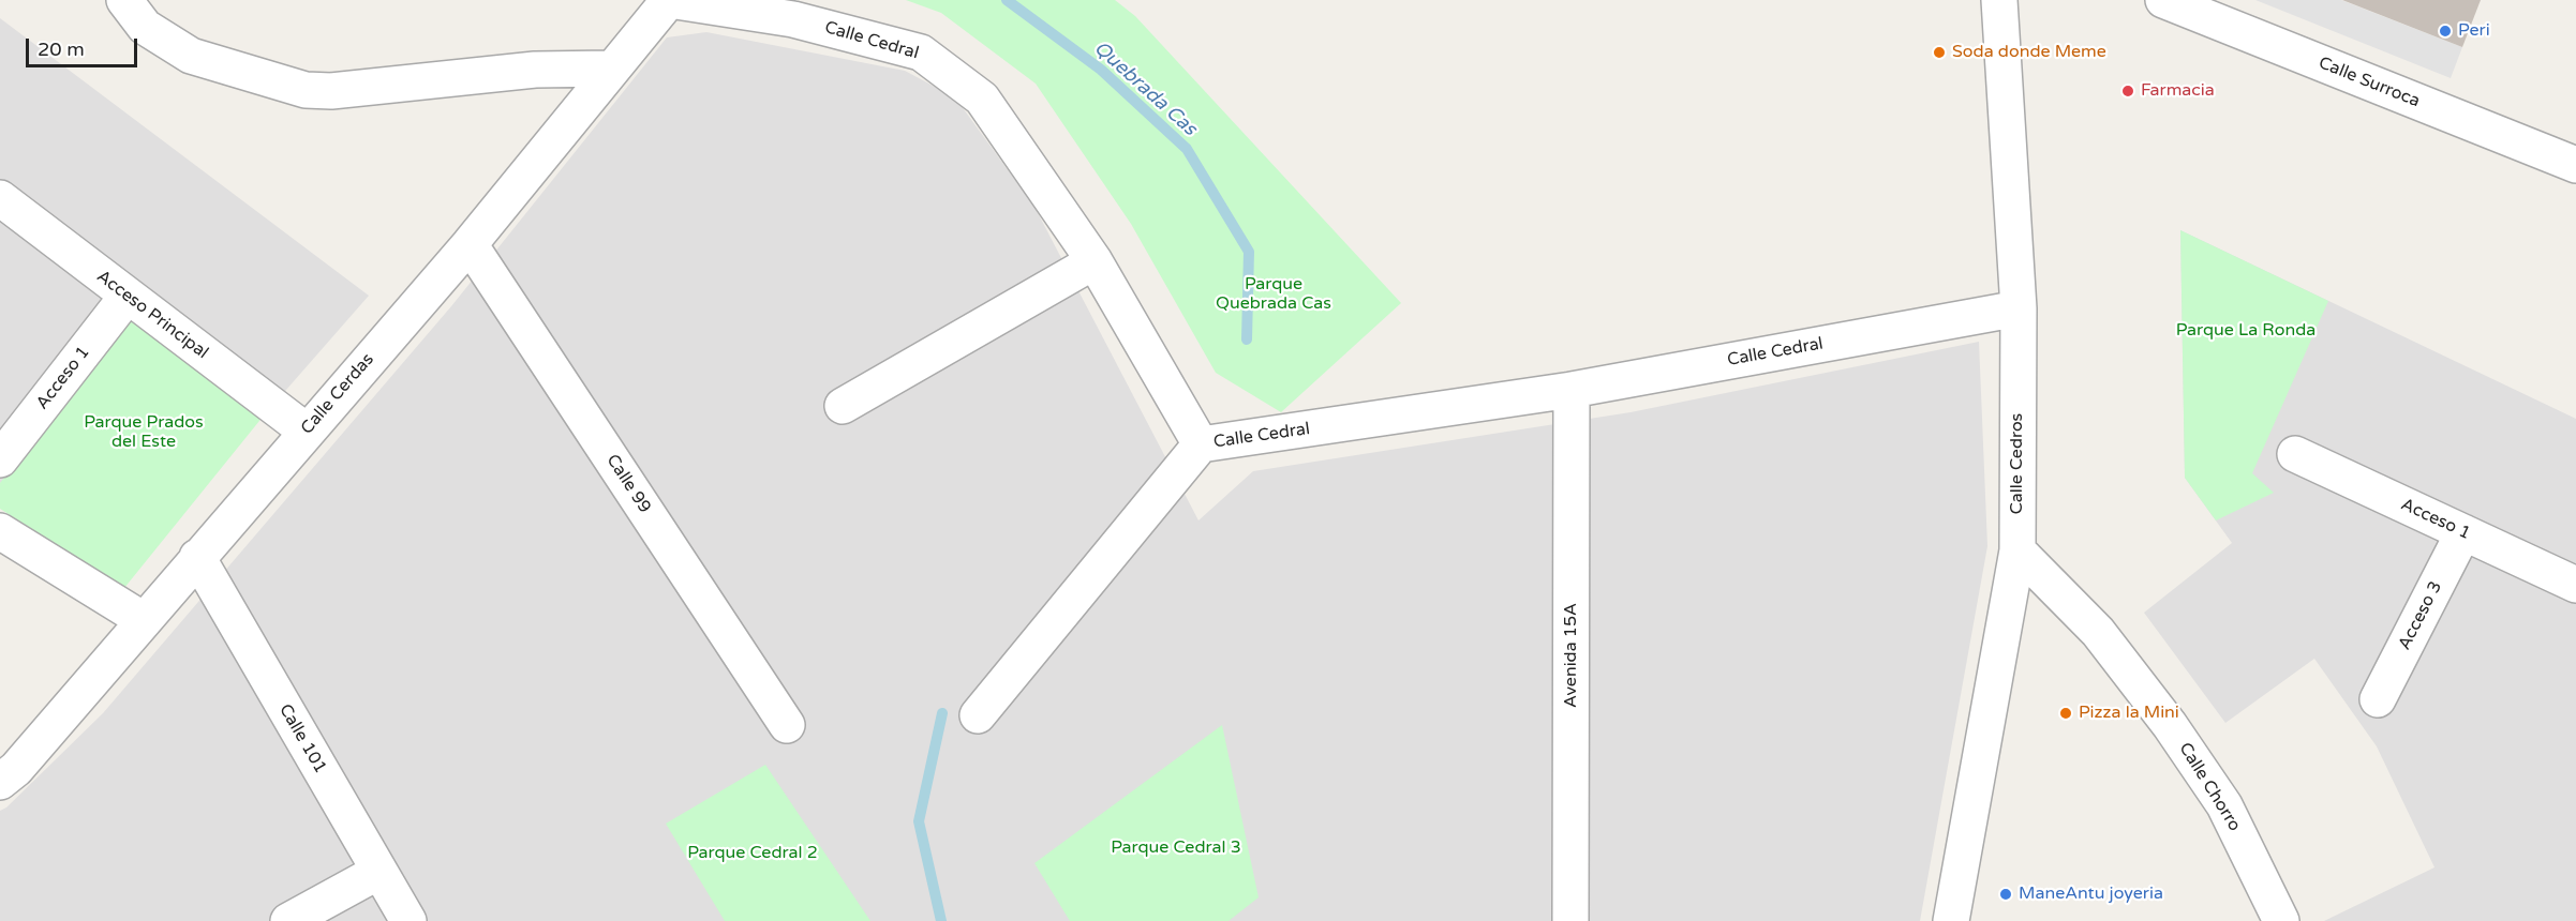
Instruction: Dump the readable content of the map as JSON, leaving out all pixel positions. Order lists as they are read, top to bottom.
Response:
{
  "streets": {
    "street": [
      "Calle Cedral",
      "Calle Surroca",
      "Acceso Principal",
      "Acceso 1",
      "Calle Cerdas",
      "Calle Cedros",
      "Calle 99",
      "Acceso 3",
      "Avenida 15A",
      "Calle 101",
      "Calle Chorro"
    ]
  },
  "crossings": [
    ["Calle Cedral", "Calle Cerdas"],
    ["Calle Cedral", "Calle Cedros"],
    ["Calle Cedral", "Avenida 15A"],
    ["Acceso Principal", "Acceso 1"],
    ["Acceso Principal", "Calle Cerdas"],
    ["Acceso 1", "Acceso 3"],
    ["Calle Cerdas", "Calle 99"],
    ["Calle Cerdas", "Calle 101"],
    ["Calle Cedros", "Calle Chorro"]
  ],
  "water": ["Quebrada Cas"],
  "parks": [
    "Parque Quebrada Cas",
    "Parque La Ronda",
    "Parque Prados del Este",
    "Parque Cedral 3",
    "Parque Cedral 2"
  ],
  "places": [
    "Peri",
    "Soda donde Meme",
    "Farmacia",
    "Pizza la Mini",
    "ManeAntu joyeria"
  ],
  "scale_bar": "20 m"
}
